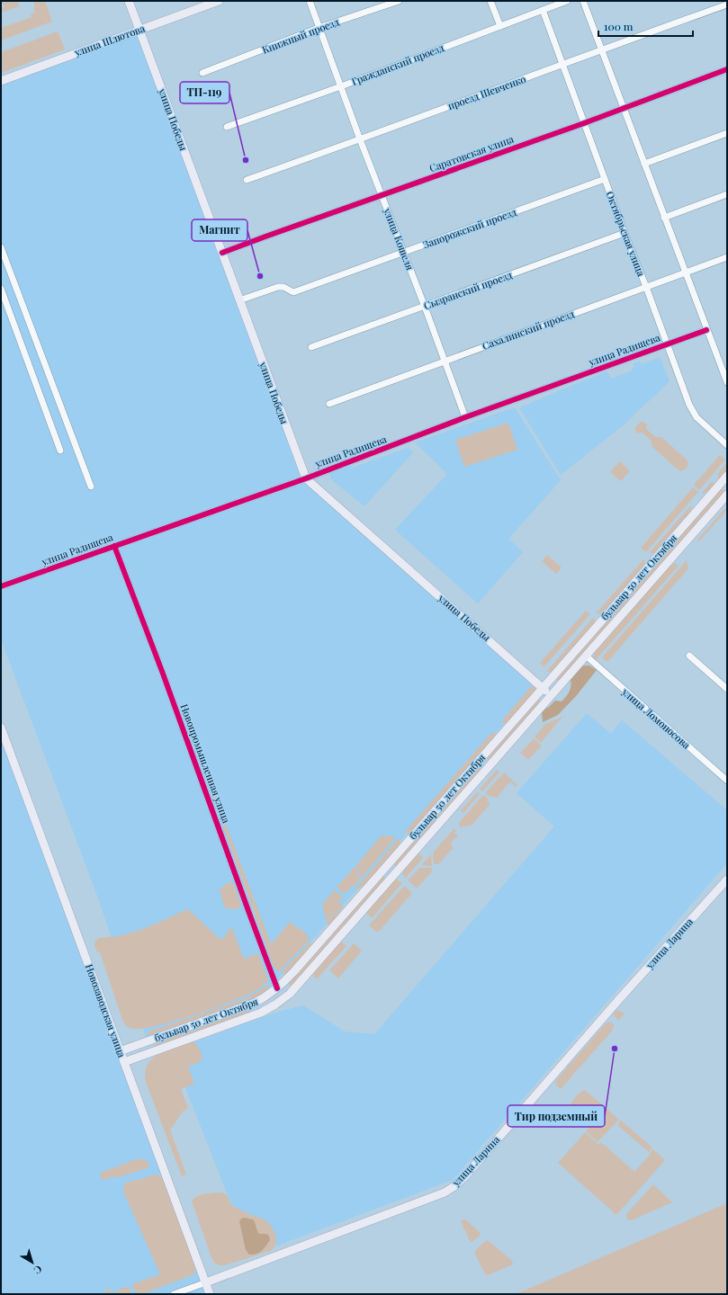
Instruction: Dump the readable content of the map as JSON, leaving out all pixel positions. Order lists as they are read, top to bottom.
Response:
{
  "streets": {
    "main road": [
      "улица Шлютова",
      "улица Победы",
      "бульвар 50 лет Октября",
      "улица Ларина",
      "Новозаводская улица"
    ],
    "street": [
      "Книжный проезд",
      "Гражданский проезд",
      "проезд Шевченко",
      "Саратовская улица",
      "Запорожский проезд",
      "Октябрьская улица",
      "улица Кошеля",
      "Сызранский проезд",
      "Сахалинский проезд",
      "улица Радищева",
      "улица Ломоносова",
      "Новопромышленная улица"
    ]
  },
  "crossings": [
    ["Книжный проезд", "улица Кошеля"],
    ["улица Шлютова", "улица Победы"],
    ["Гражданский проезд", "Октябрьская улица"],
    ["Гражданский проезд", "улица Кошеля"],
    ["проезд Шевченко", "Октябрьская улица"],
    ["проезд Шевченко", "улица Кошеля"],
    ["улица Победы", "Саратовская улица"],
    ["улица Победы", "Запорожский проезд"],
    ["улица Победы", "улица Радищева"],
    ["улица Победы", "бульвар 50 лет Октября"],
    ["Саратовская улица", "Октябрьская улица"],
    ["Саратовская улица", "улица Кошеля"],
    ["Запорожский проезд", "Октябрьская улица"],
    ["Запорожский проезд", "улица Кошеля"],
    ["Октябрьская улица", "Сызранский проезд"],
    ["Октябрьская улица", "Сахалинский проезд"],
    ["Октябрьская улица", "улица Радищева"],
    ["улица Кошеля", "Сызранский проезд"],
    ["улица Кошеля", "Сахалинский проезд"],
    ["улица Кошеля", "улица Радищева"],
    ["улица Радищева", "Новопромышленная улица"],
    ["бульвар 50 лет Октября", "улица Ломоносова"],
    ["бульвар 50 лет Октября", "Новопромышленная улица"],
    ["бульвар 50 лет Октября", "Новозаводская улица"],
    ["улица Ларина", "Новозаводская улица"]
  ],
  "places": ["ТП-119", "Магнит", "Тир подземный"],
  "scale_bar": "100 m",
  "north": "bottom right"
}
